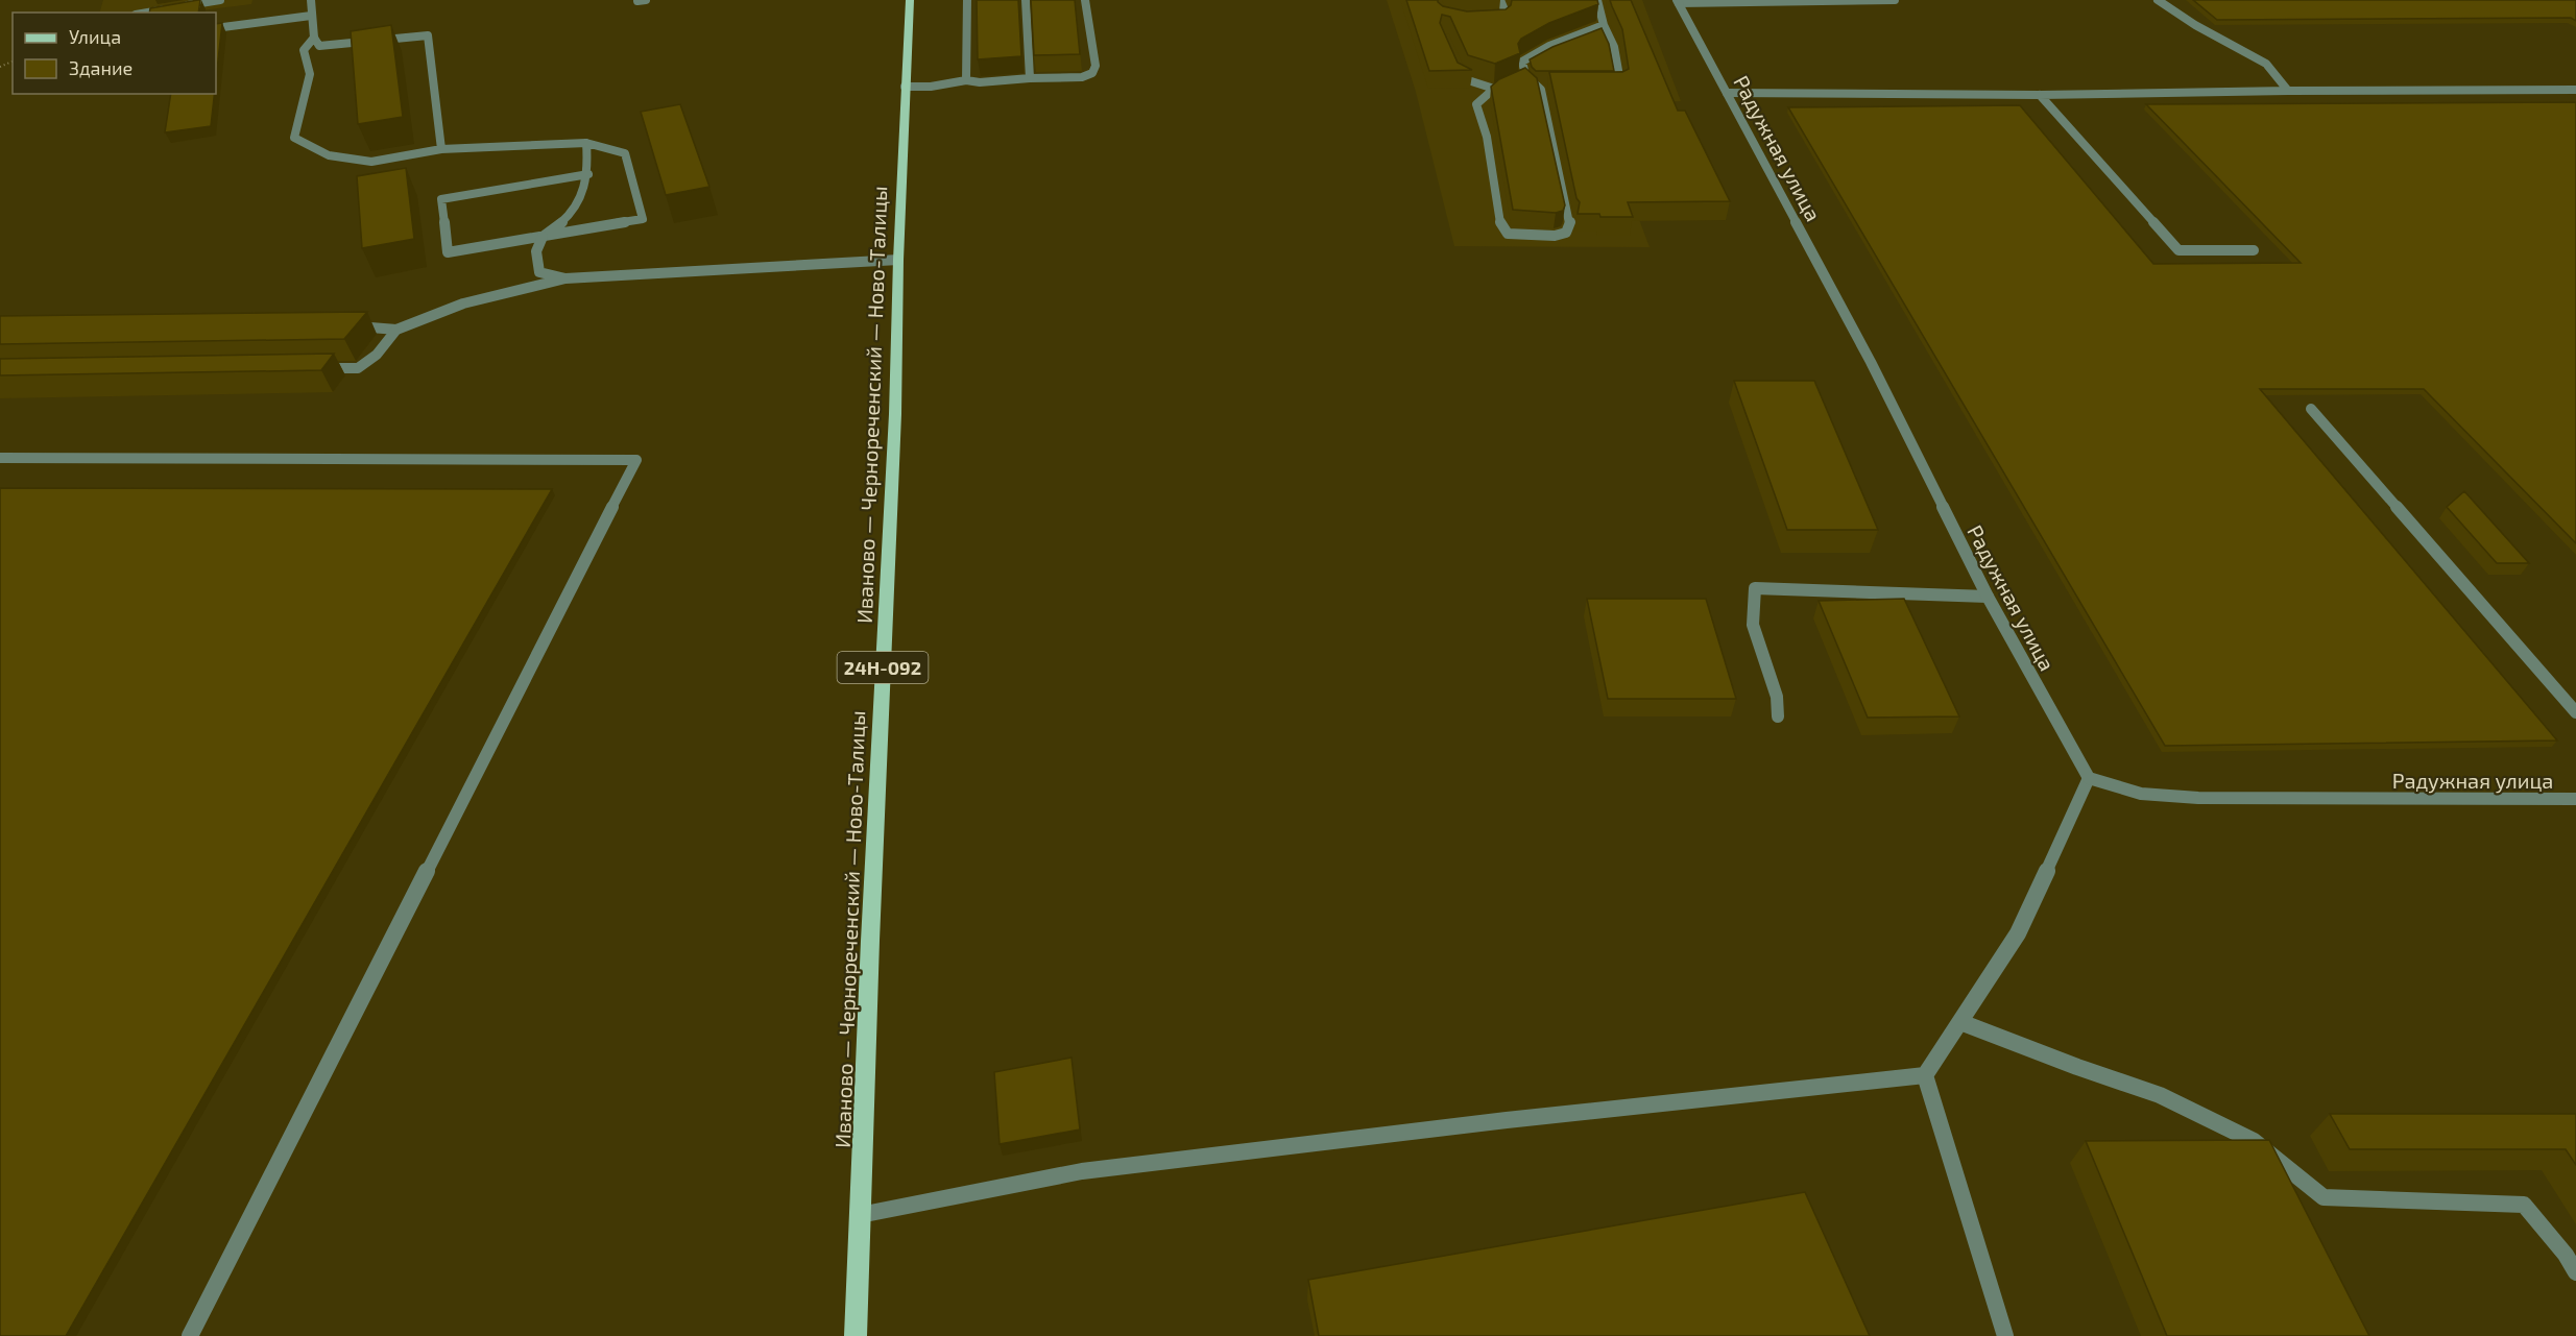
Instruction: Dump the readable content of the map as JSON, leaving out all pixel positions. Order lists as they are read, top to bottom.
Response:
{
  "streets": {
    "main road": ["Иваново — Чернореченский — Ново-Талицы", "24Н-092"],
    "street": ["Радужная улица"]
  },
  "legend": ["Улица", "Здание"]
}
